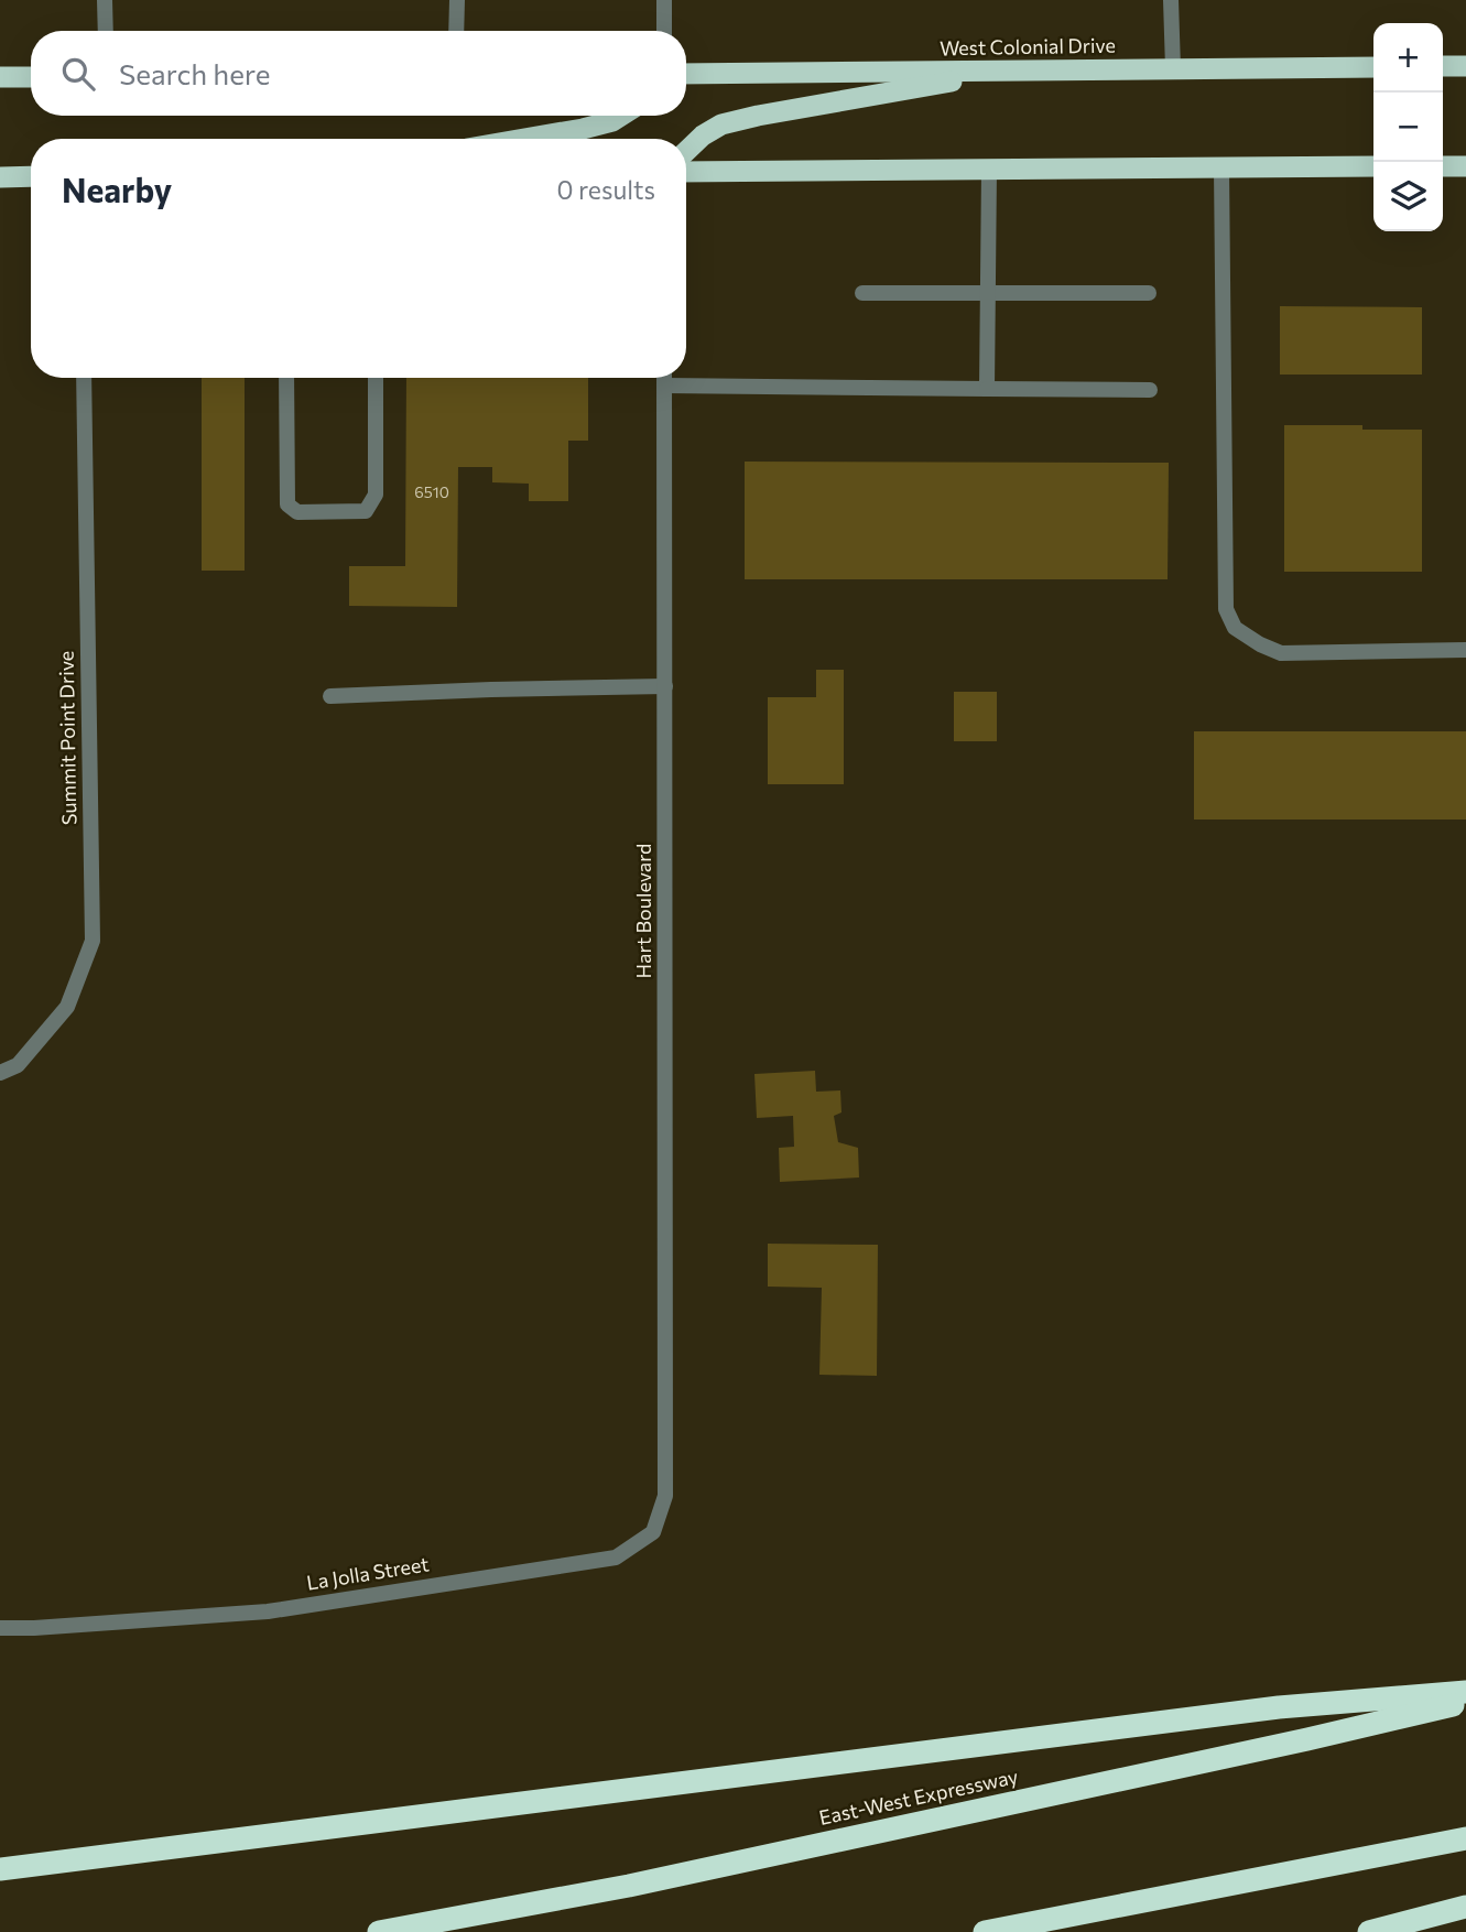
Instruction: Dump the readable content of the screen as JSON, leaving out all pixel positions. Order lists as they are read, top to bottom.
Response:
{
  "streets": {
    "highway": ["West Colonial Drive", "East-West Expressway"],
    "street": ["Summit Point Drive", "Hart Boulevard", "La Jolla Street"]
  },
  "crossings": [
    ["Hart Boulevard", "La Jolla Street"]
  ],
  "house_numbers": ["6510"],
  "page": {
    "map_buttons": ["+", "−"],
    "search": "Search here",
    "heading": ["Nearby", "0 results"]
  }
}
